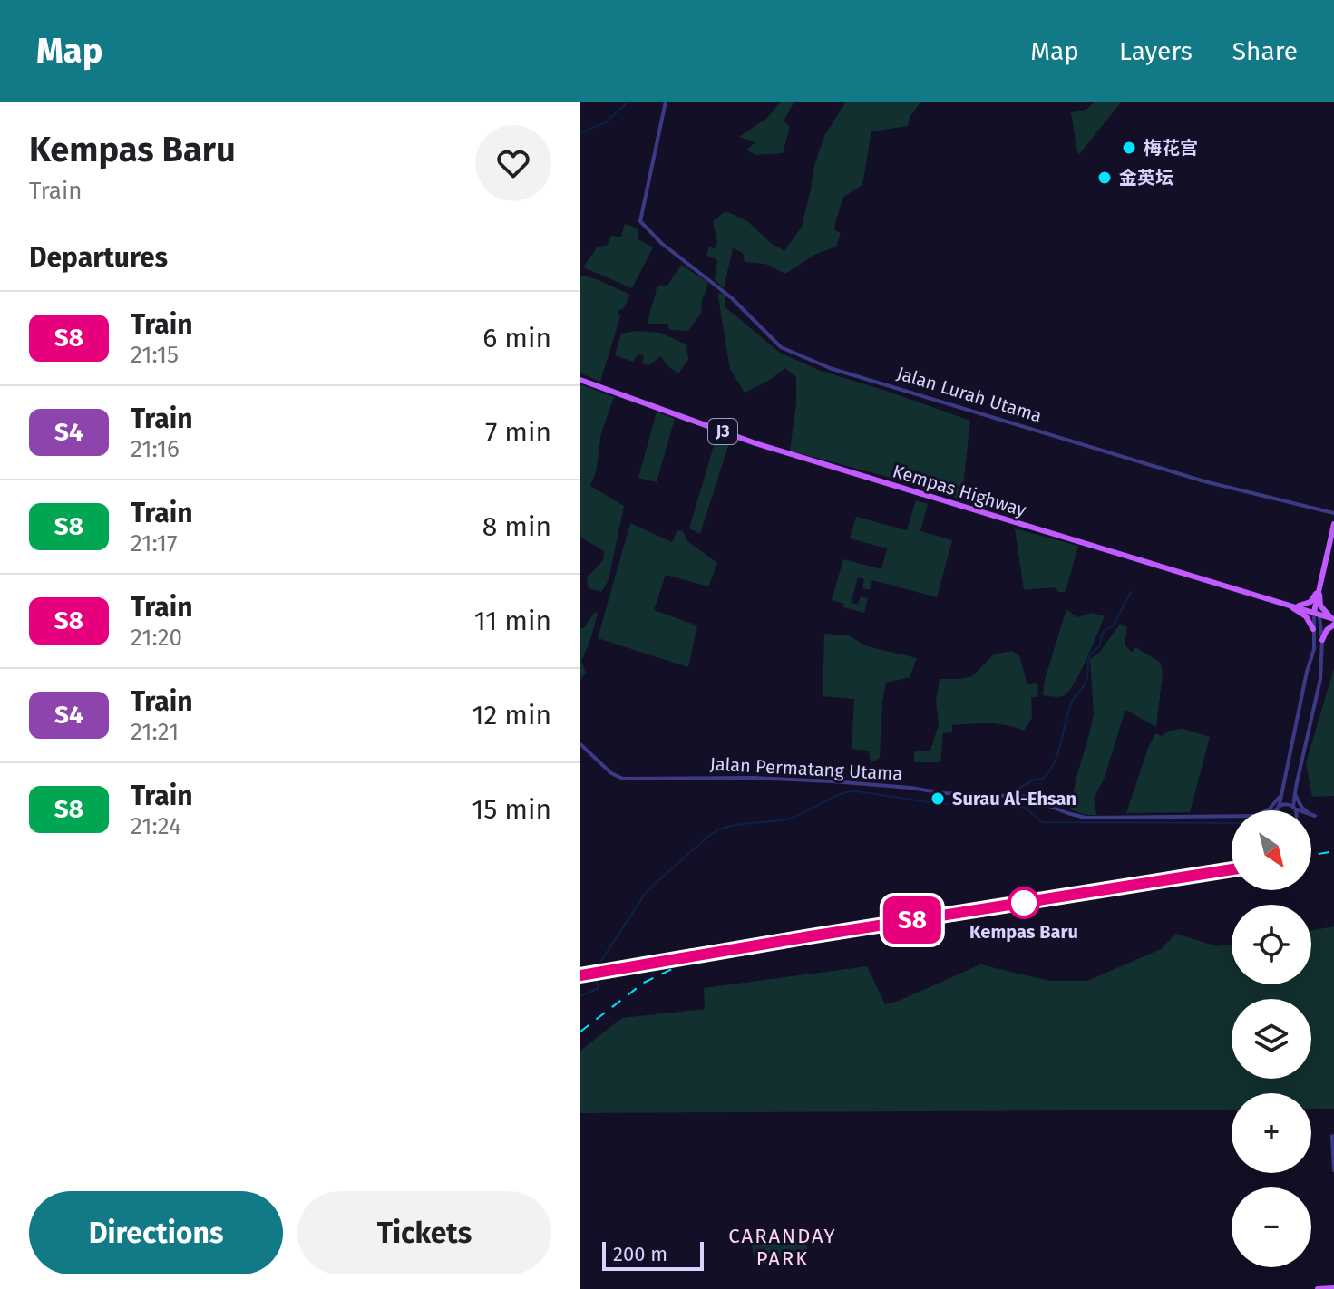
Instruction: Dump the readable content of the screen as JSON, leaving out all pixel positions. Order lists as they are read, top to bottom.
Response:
{
  "streets": {
    "main road": ["J3", "Kempas Highway"],
    "street": ["Jalan Lurah Utama", "Jalan Permatang Utama"]
  },
  "districts": ["CARANDAY PARK"],
  "places": [
    "梅花宫",
    "金英坛",
    "Surau Al-Ehsan",
    "Kempas Baru"
  ],
  "scale_bar": "200 m",
  "north": "bottom right",
  "page": {
    "header": "Map",
    "nav": ["Map", "Layers", "Share"],
    "heading": [
      ["Kempas Baru", "Train"],
      "Departures"
    ],
    "on_map": "S8",
    "list": [
      {
        "mark": "S8",
        "name": "Train",
        "note": "21:15",
        "value": "6 min"
      },
      {
        "mark": "S4",
        "name": "Train",
        "note": "21:16",
        "value": "7 min"
      },
      {
        "mark": "S8",
        "name": "Train",
        "note": "21:17",
        "value": "8 min"
      },
      {
        "mark": "S8",
        "name": "Train",
        "note": "21:20",
        "value": "11 min"
      },
      {
        "mark": "S4",
        "name": "Train",
        "note": "21:21",
        "value": "12 min"
      },
      {
        "mark": "S8",
        "name": "Train",
        "note": "21:24",
        "value": "15 min"
      }
    ],
    "map_buttons": ["+", "−"],
    "buttons": ["Directions", "Tickets"],
    "scale": "200 m"
  }
}
